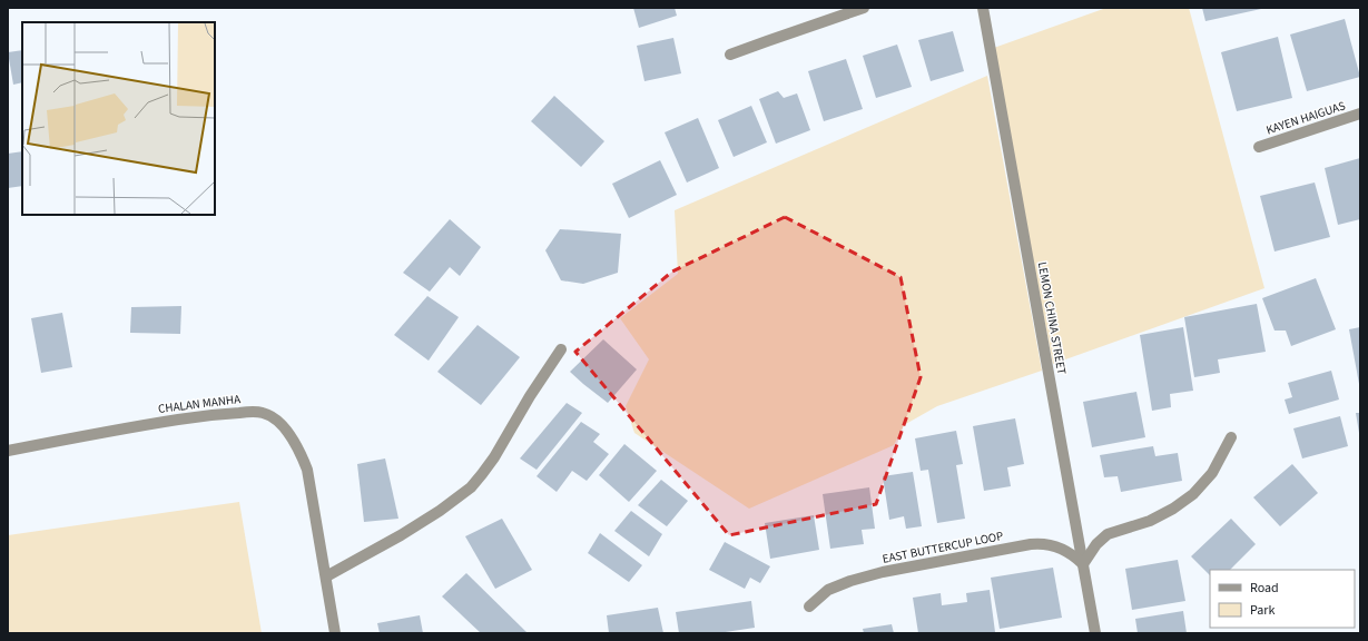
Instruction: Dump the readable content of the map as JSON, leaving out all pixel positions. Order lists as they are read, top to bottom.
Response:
{
  "streets": {
    "street": [
      "KAYEN HAIGUAS",
      "LEMON CHINA STREET",
      "CHALAN MANHA",
      "EAST BUTTERCUP LOOP"
    ]
  },
  "crossings": [
    ["LEMON CHINA STREET", "EAST BUTTERCUP LOOP"]
  ],
  "legend": ["Road", "Park"]
}
